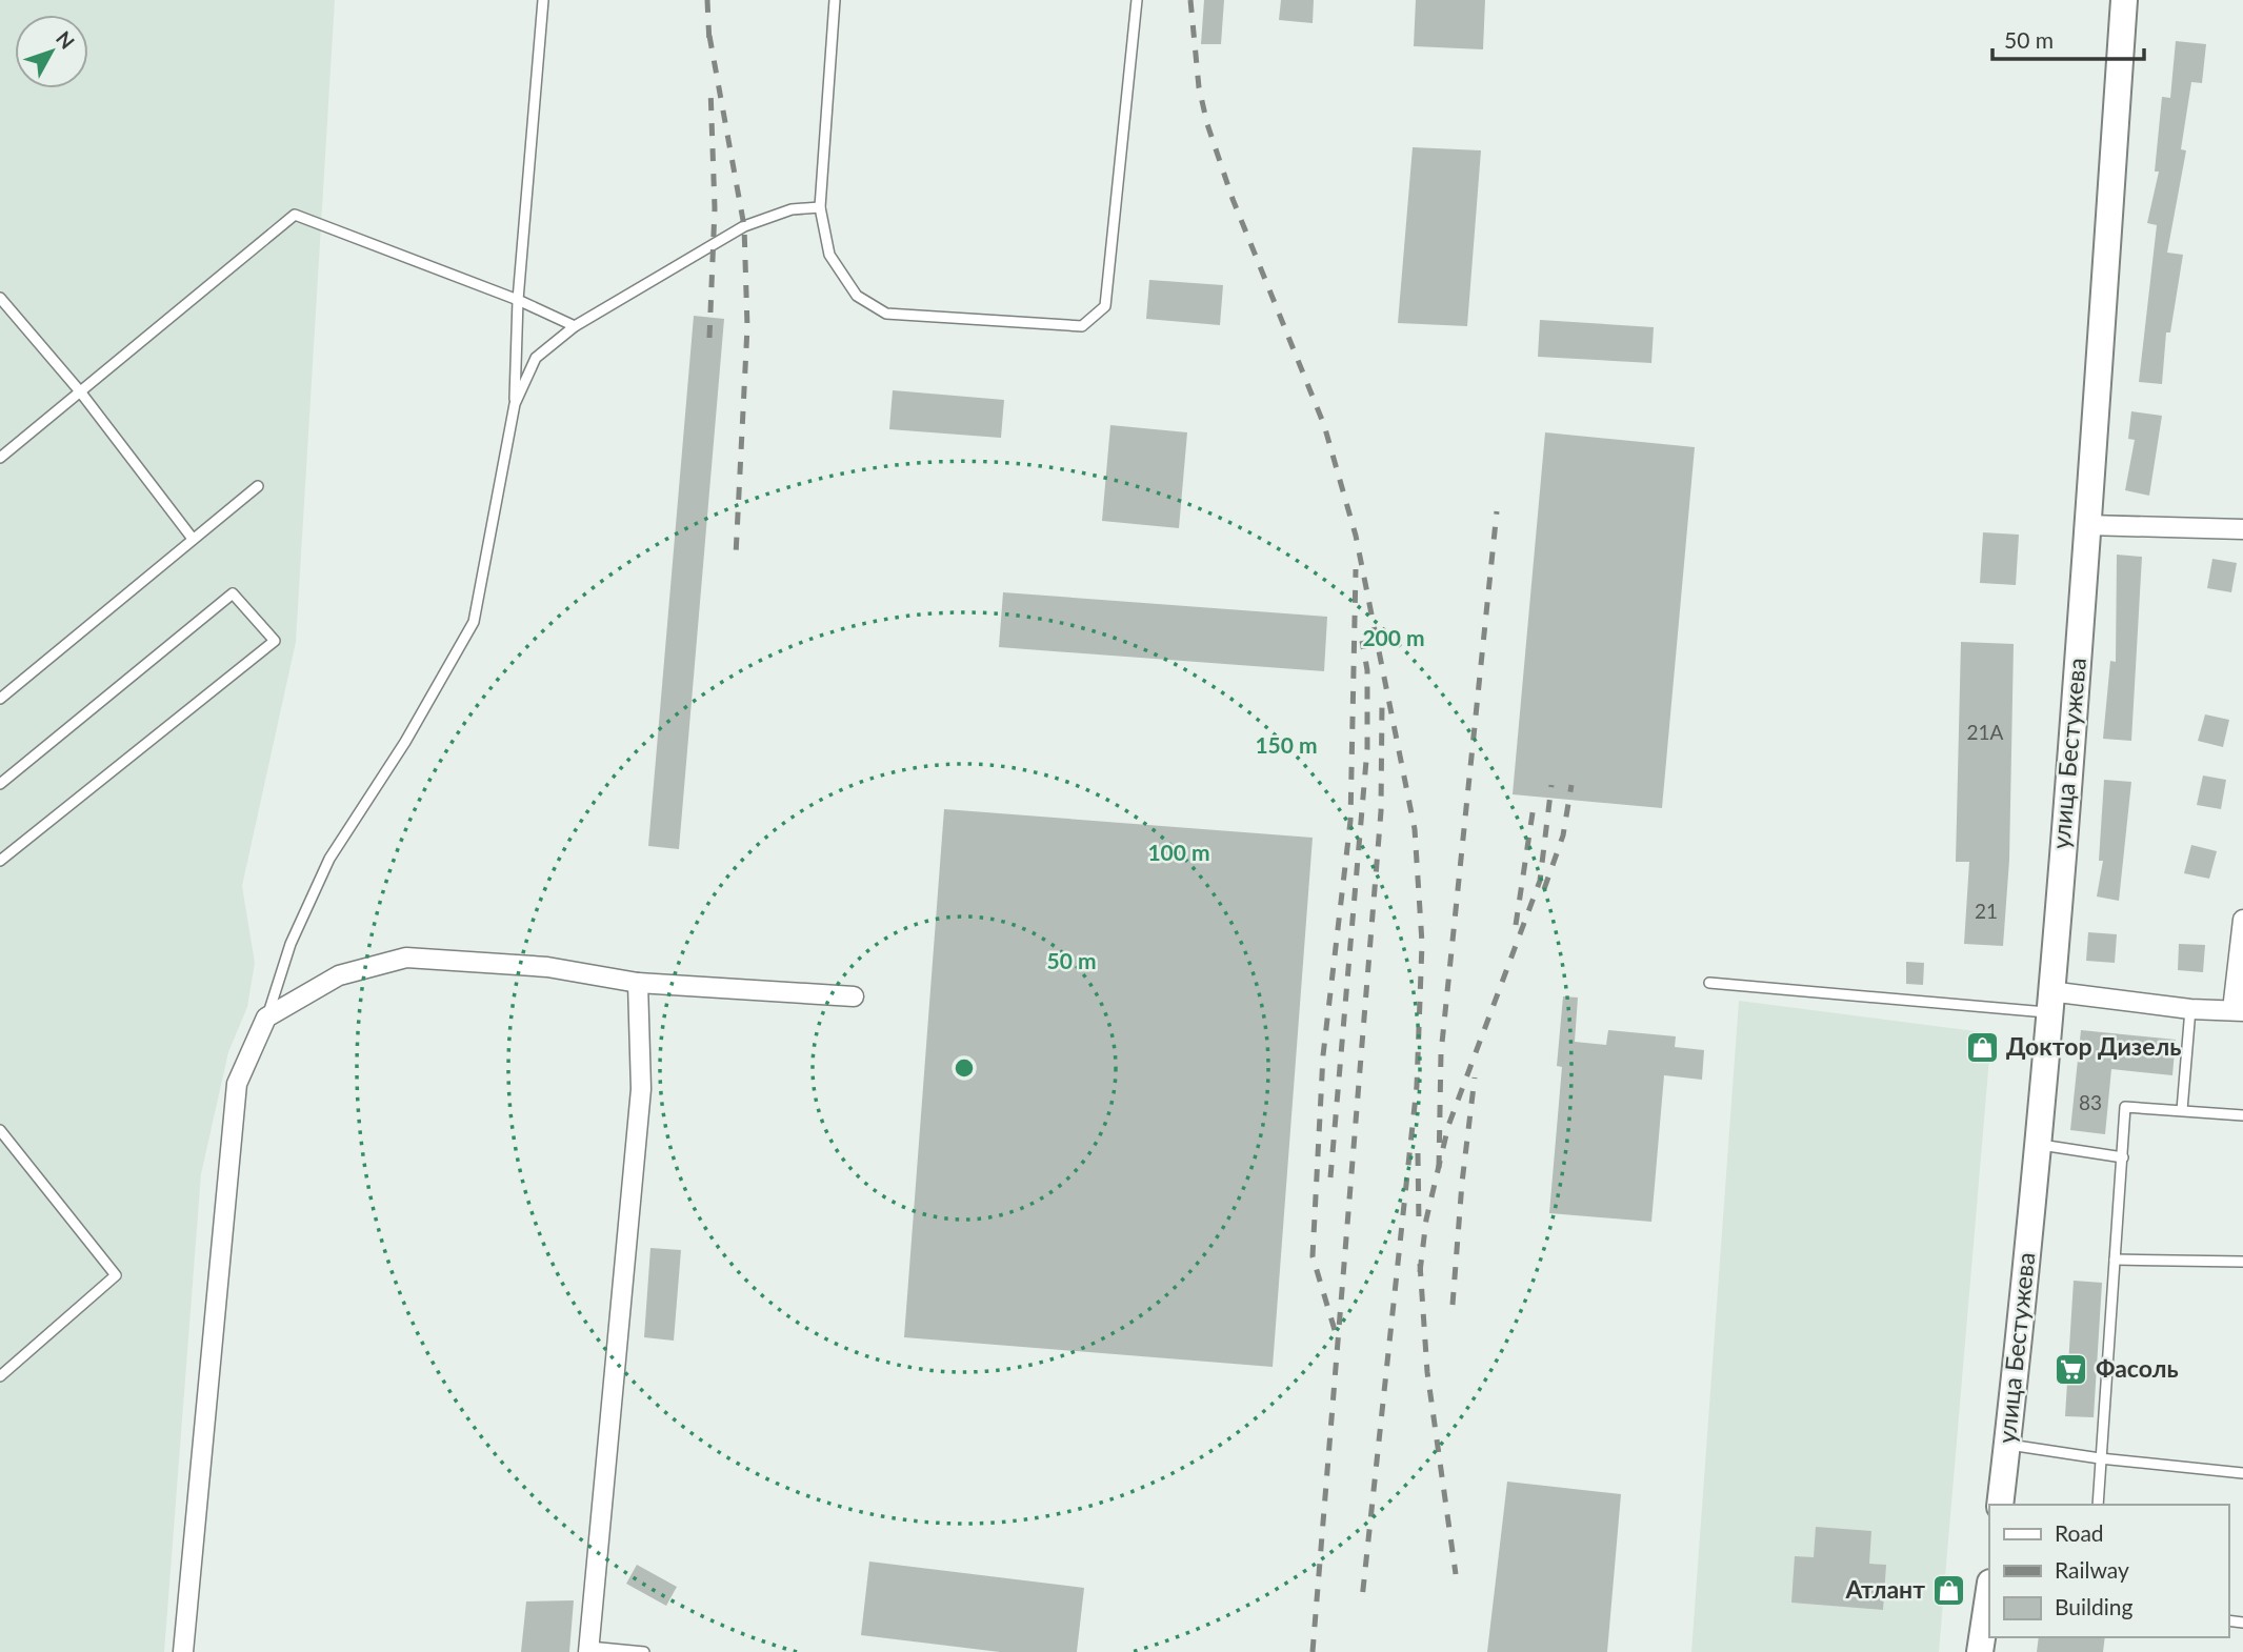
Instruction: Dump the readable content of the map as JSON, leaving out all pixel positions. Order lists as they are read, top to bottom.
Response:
{
  "streets": {
    "street": ["улица Бестужева"]
  },
  "places": {
    "shop": ["Доктор Дизель", "Атлант"],
    "supermarket": ["Фасоль"]
  },
  "house_numbers": ["21А", "21", "83"],
  "legend": ["Road", "Railway", "Building"],
  "scale_bar": "50 m",
  "north": "top right",
  "rings": [
    "200 m",
    "150 m",
    "100 m",
    "50 m"
  ]
}
